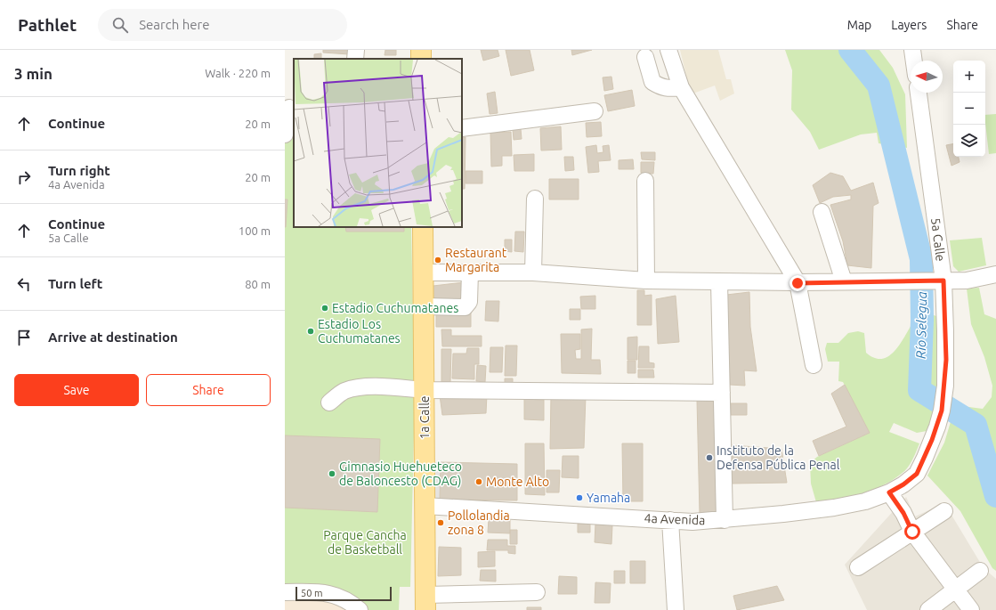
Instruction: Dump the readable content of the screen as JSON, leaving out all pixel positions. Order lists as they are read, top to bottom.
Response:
{
  "streets": {
    "main road": ["1a Calle"],
    "street": ["5a Calle", "4a Avenida"]
  },
  "crossings": [
    ["5a Calle", "4a Avenida"],
    ["1a Calle", "4a Avenida"]
  ],
  "water": ["Río Selegua"],
  "parks": ["Parque Cancha de Basketball"],
  "places": [
    "Restaurant Margarita",
    "Estadio Cuchumatanes",
    "Estadio Los Cuchumatanes",
    "Instituto de la Defensa Pública Penal",
    "Gimnasio Huehueteco de Baloncesto (CDAG)",
    "Monte Alto",
    "Yamaha",
    "Pollolandia zona 8"
  ],
  "scale_bar": "50 m",
  "north": "left",
  "page": {
    "header": "Pathlet",
    "search": "Search here",
    "nav": ["Map", "Layers", "Share"],
    "heading": ["3 min", "Walk · 220 m"],
    "map_buttons": ["+", "−"],
    "list": [
      ["Continue", "20 m"],
      ["Turn right", "4a Avenida", "20 m"],
      ["Continue", "5a Calle", "100 m"],
      ["Turn left", "80 m"],
      "Arrive at destination"
    ],
    "buttons": ["Save", "Share"],
    "scale": "50 m"
  }
}
